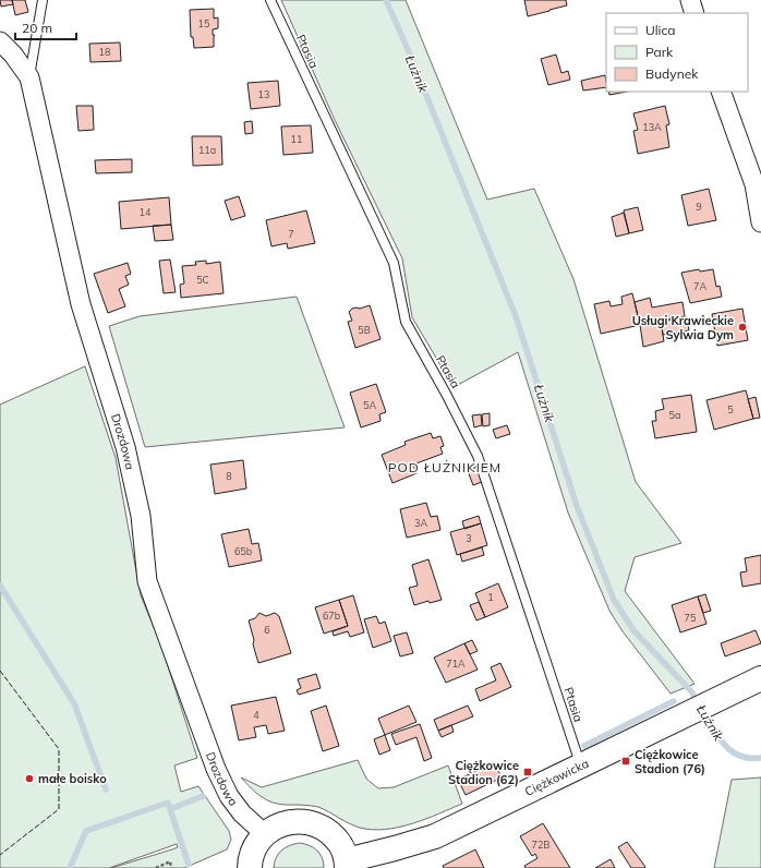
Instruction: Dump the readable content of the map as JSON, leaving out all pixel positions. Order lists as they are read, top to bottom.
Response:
{
  "streets": {
    "street": ["Drozdowa", "Ciężkowicka"],
    "lane": ["Ptasia"]
  },
  "crossings": [
    ["Ptasia", "Ciężkowicka"]
  ],
  "districts": ["POD ŁUŻNIKIEM"],
  "water": ["Łużnik"],
  "places": {
    "other": ["Usługi Krawieckie Sylwia Dym", "małe boisko"],
    "transit": ["Ciężkowice Stadion (76)", "Ciężkowice Stadion (62)"]
  },
  "house_numbers": [
    "15",
    "18",
    "13",
    "13A",
    "11",
    "11a",
    "9",
    "14",
    "7",
    "5C",
    "7A",
    "5B",
    "5A",
    "5",
    "5a",
    "8",
    "3A",
    "3",
    "65b",
    "1",
    "67b",
    "75",
    "6",
    "71A",
    "4",
    "72B"
  ],
  "legend": ["Ulica", "Park", "Budynek"],
  "scale_bar": "20 m"
}
